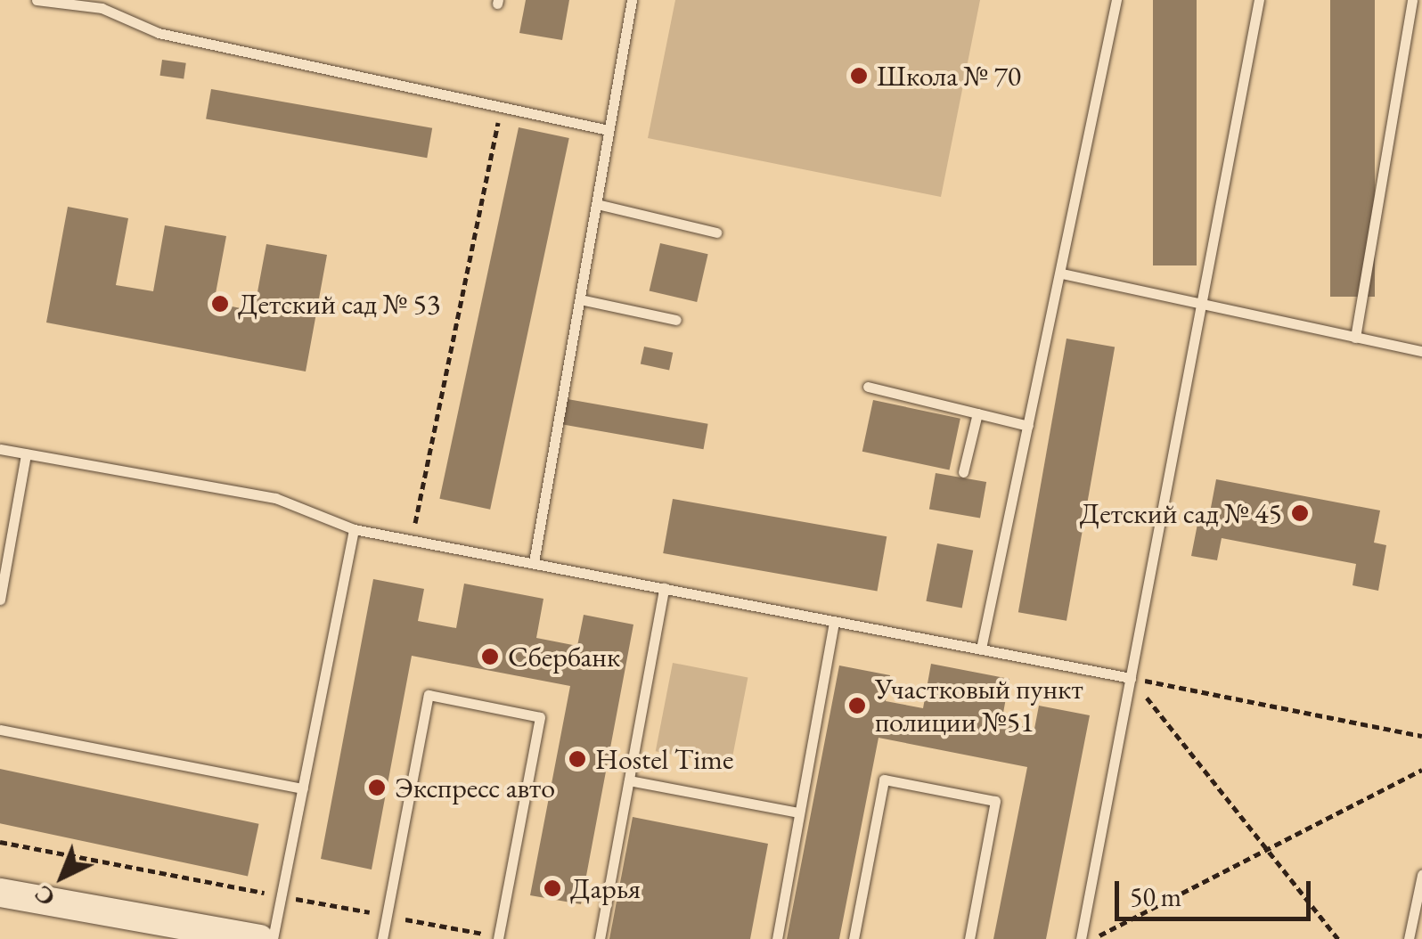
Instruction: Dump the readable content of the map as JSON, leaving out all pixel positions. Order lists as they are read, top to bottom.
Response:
{
  "places": [
    "Школа № 70",
    "Детский сад № 53",
    "Детский сад № 45",
    "Сбербанк",
    "Участковый пункт полиции №51",
    "Hostel Time",
    "Экспресс авто",
    "Дарья"
  ],
  "scale_bar": "50 m",
  "north": "bottom left"
}
